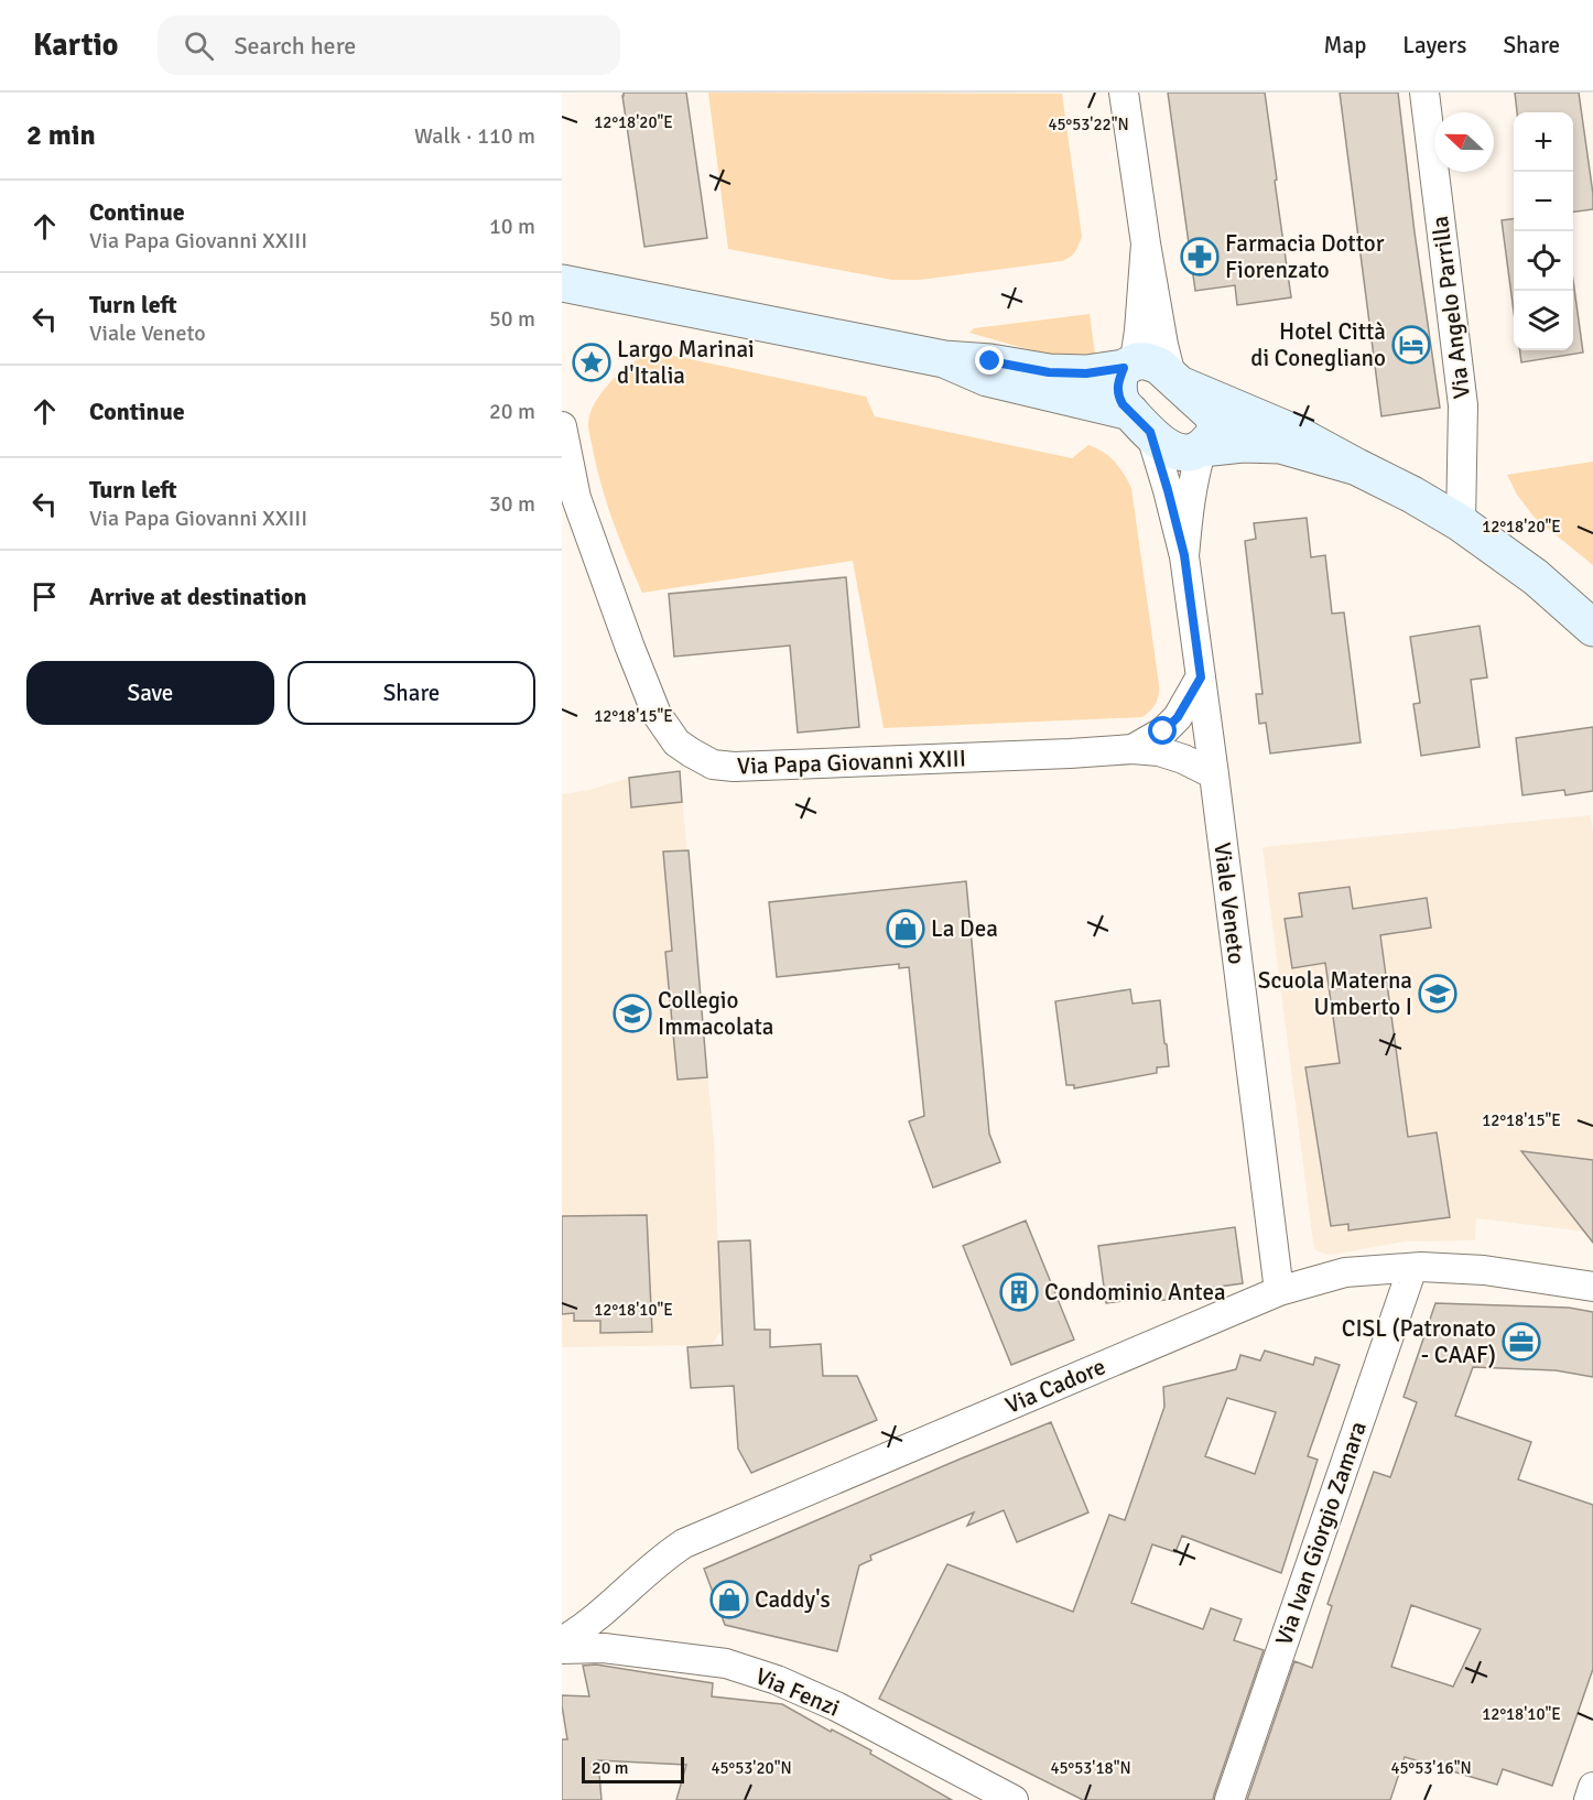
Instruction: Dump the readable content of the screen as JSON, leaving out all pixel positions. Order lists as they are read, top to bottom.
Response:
{
  "streets": {
    "street": [
      "Via Angelo Parrilla",
      "Via Papa Giovanni XXIII",
      "Viale Veneto",
      "Via Cadore",
      "Via Ivan Giorgio Zamara",
      "Via Fenzi"
    ]
  },
  "crossings": [
    ["Via Papa Giovanni XXIII", "Viale Veneto"],
    ["Viale Veneto", "Via Cadore"],
    ["Via Cadore", "Via Ivan Giorgio Zamara"]
  ],
  "places": {
    "pharmacy": ["Farmacia Dottor Fiorenzato"],
    "hotel": ["Hotel Città di Conegliano"],
    "place": ["Largo Marinai d'Italia"],
    "shop": ["La Dea", "Caddy's"],
    "school or university": ["Scuola Materna Umberto I", "Collegio Immacolata"],
    "building": ["Condominio Antea"],
    "office": ["CISL (Patronato - CAAF)"]
  },
  "scale_bar": "20 m",
  "north": "left",
  "page": {
    "header": "Kartio",
    "search": "Search here",
    "nav": ["Map", "Layers", "Share"],
    "heading": ["2 min", "Walk · 110 m"],
    "map_buttons": ["+", "−"],
    "list": [
      ["Continue", "Via Papa Giovanni XXIII", "10 m"],
      ["Turn left", "Viale Veneto", "50 m"],
      ["Continue", "20 m"],
      ["Turn left", "Via Papa Giovanni XXIII", "30 m"],
      "Arrive at destination"
    ],
    "buttons": ["Save", "Share"],
    "scale": "20 m"
  },
  "coordinates": [
    "12°18'20\"E",
    "45°53'22\"N",
    "12°18'15\"E",
    "12°18'10\"E",
    "45°53'20\"N",
    "45°53'18\"N",
    "45°53'16\"N"
  ]
}
